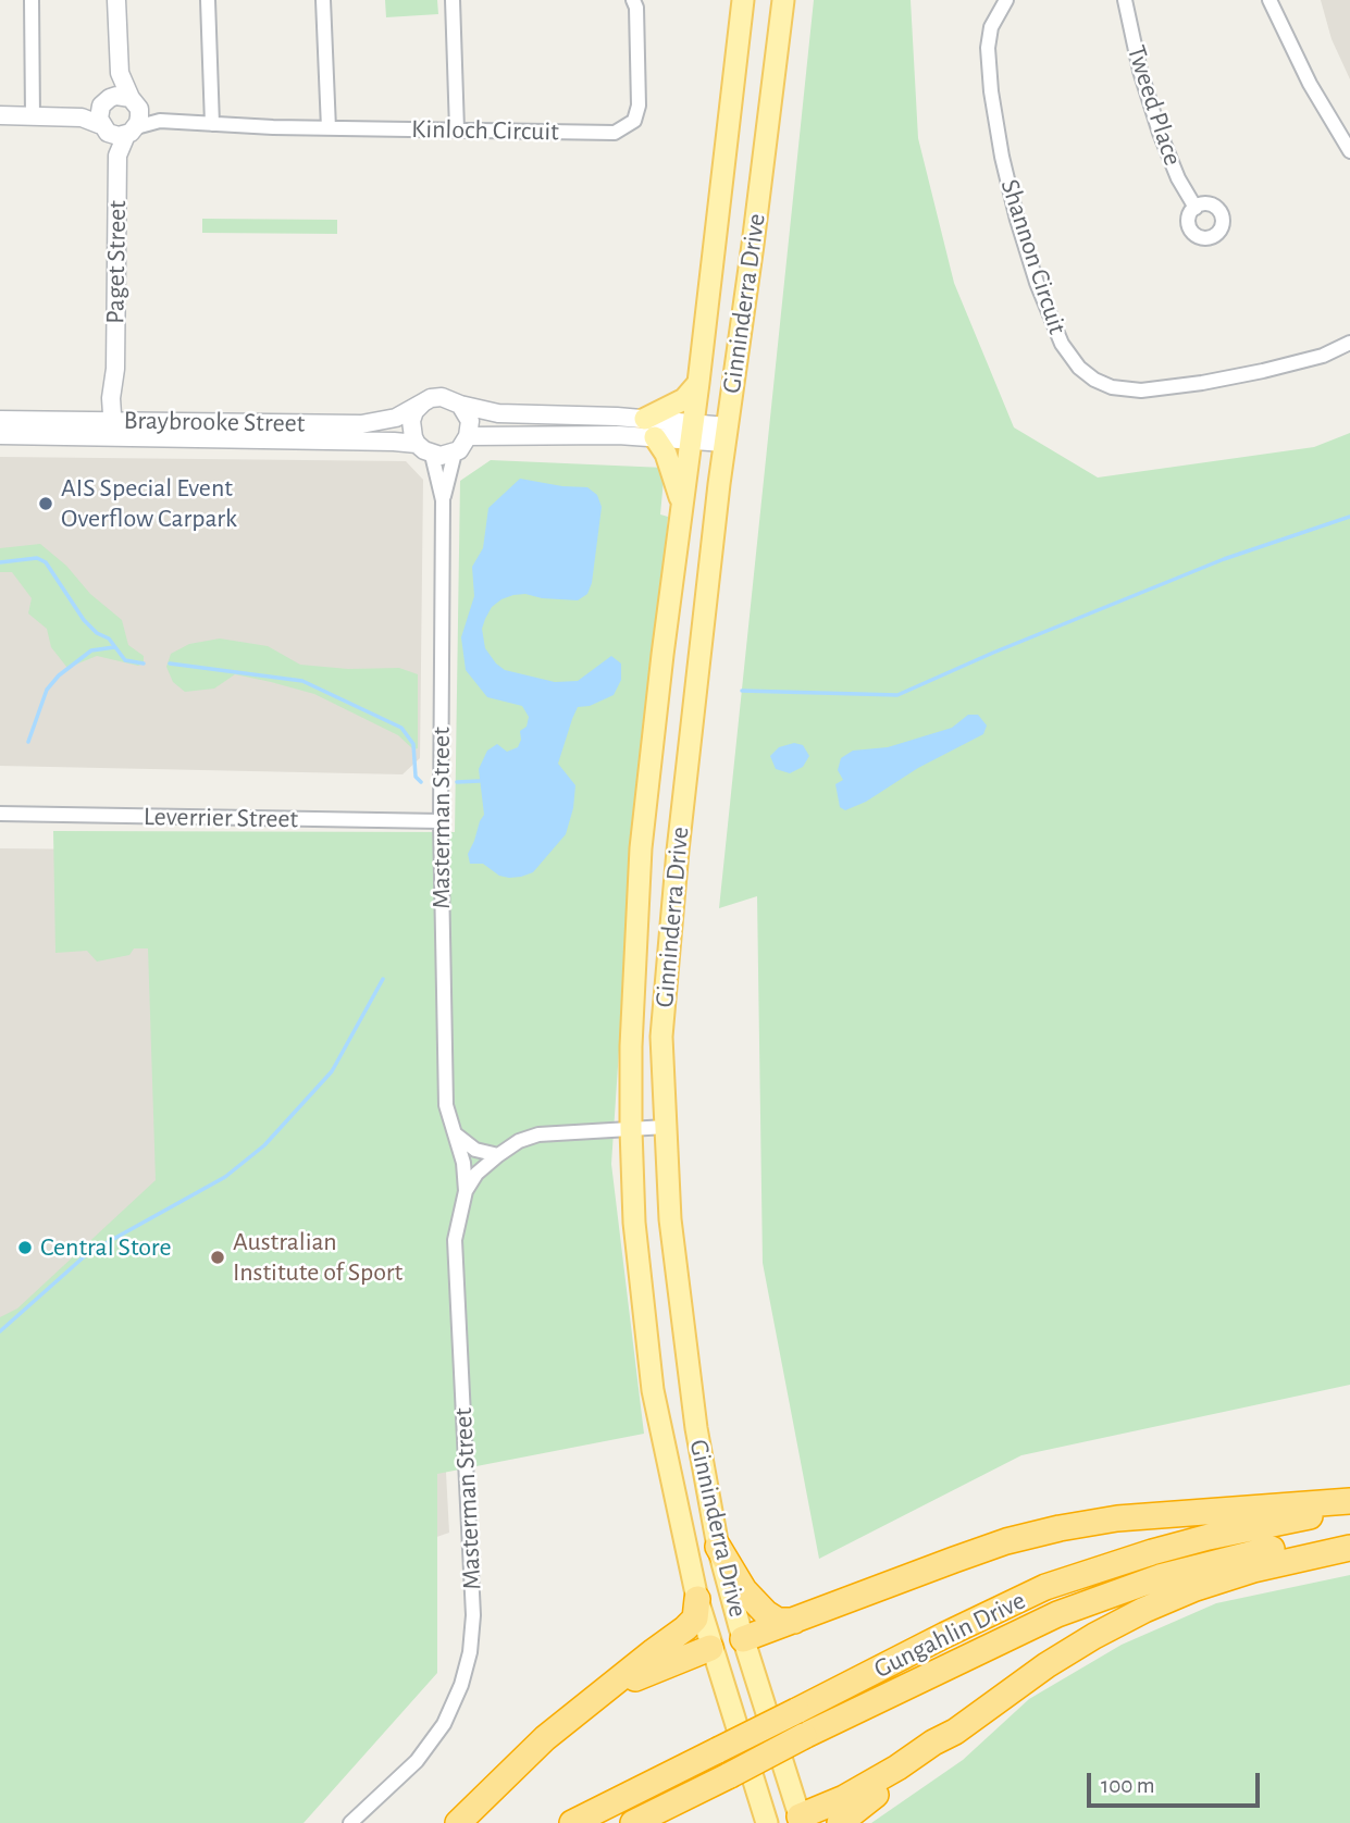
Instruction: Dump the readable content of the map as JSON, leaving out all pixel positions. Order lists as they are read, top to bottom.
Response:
{
  "streets": {
    "highway": ["Gungahlin Drive"],
    "main road": ["Ginninderra Drive"],
    "street": [
      "Tweed Place",
      "Kinloch Circuit",
      "Shannon Circuit",
      "Paget Street",
      "Braybrooke Street",
      "Leverrier Street",
      "Masterman Street"
    ]
  },
  "crossings": [
    ["Kinloch Circuit", "Paget Street"],
    ["Paget Street", "Braybrooke Street"],
    ["Braybrooke Street", "Masterman Street"],
    ["Leverrier Street", "Masterman Street"]
  ],
  "places": ["AIS Special Event Overflow Carpark", "Central Store", "Australian Institute of Sport"],
  "scale_bar": "100 m"
}
